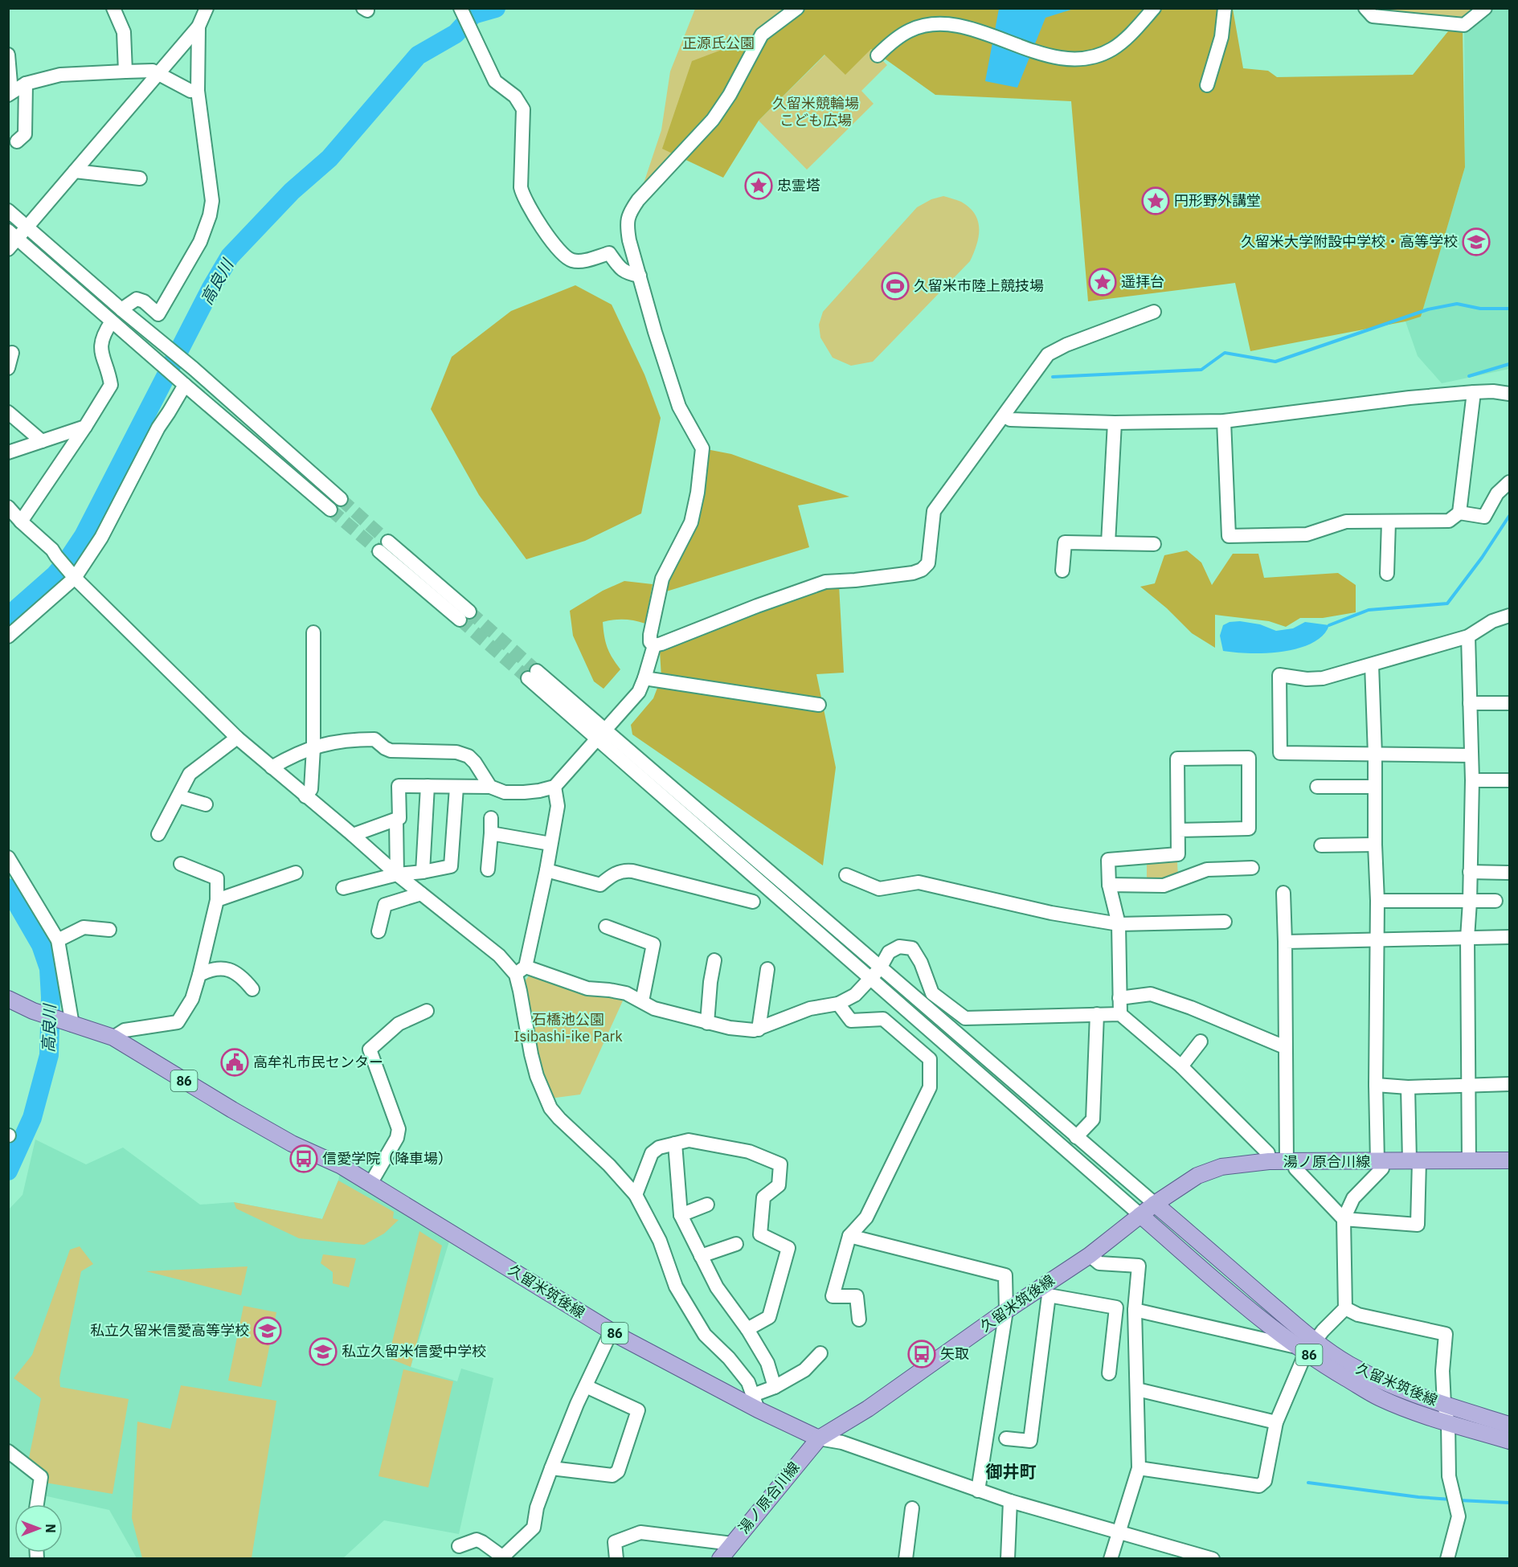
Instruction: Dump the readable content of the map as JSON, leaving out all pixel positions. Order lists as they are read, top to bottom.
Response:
{
  "streets": {
    "main road": ["86", "湯ノ原合川線", "久留米筑後線"]
  },
  "crossings": [
    ["湯ノ原合川線", "久留米筑後線"]
  ],
  "districts": ["御井町"],
  "water": ["高良川"],
  "parks": ["正源氏公園", "久留米競輪場 こども広場", "石橋池公園 Isibashi-ike Park"],
  "places": {
    "place": ["忠霊塔", "円形野外講堂", "遥拝台"],
    "school or university": ["久留米大学附設中学校・高等学校", "私立久留米信愛高等学校", "私立久留米信愛中学校"],
    "sports": ["久留米市陸上競技場"],
    "public building": ["高牟礼市民センター"],
    "bus stop": ["信愛学院（降車場）", "矢取"]
  },
  "north": "right"
}
